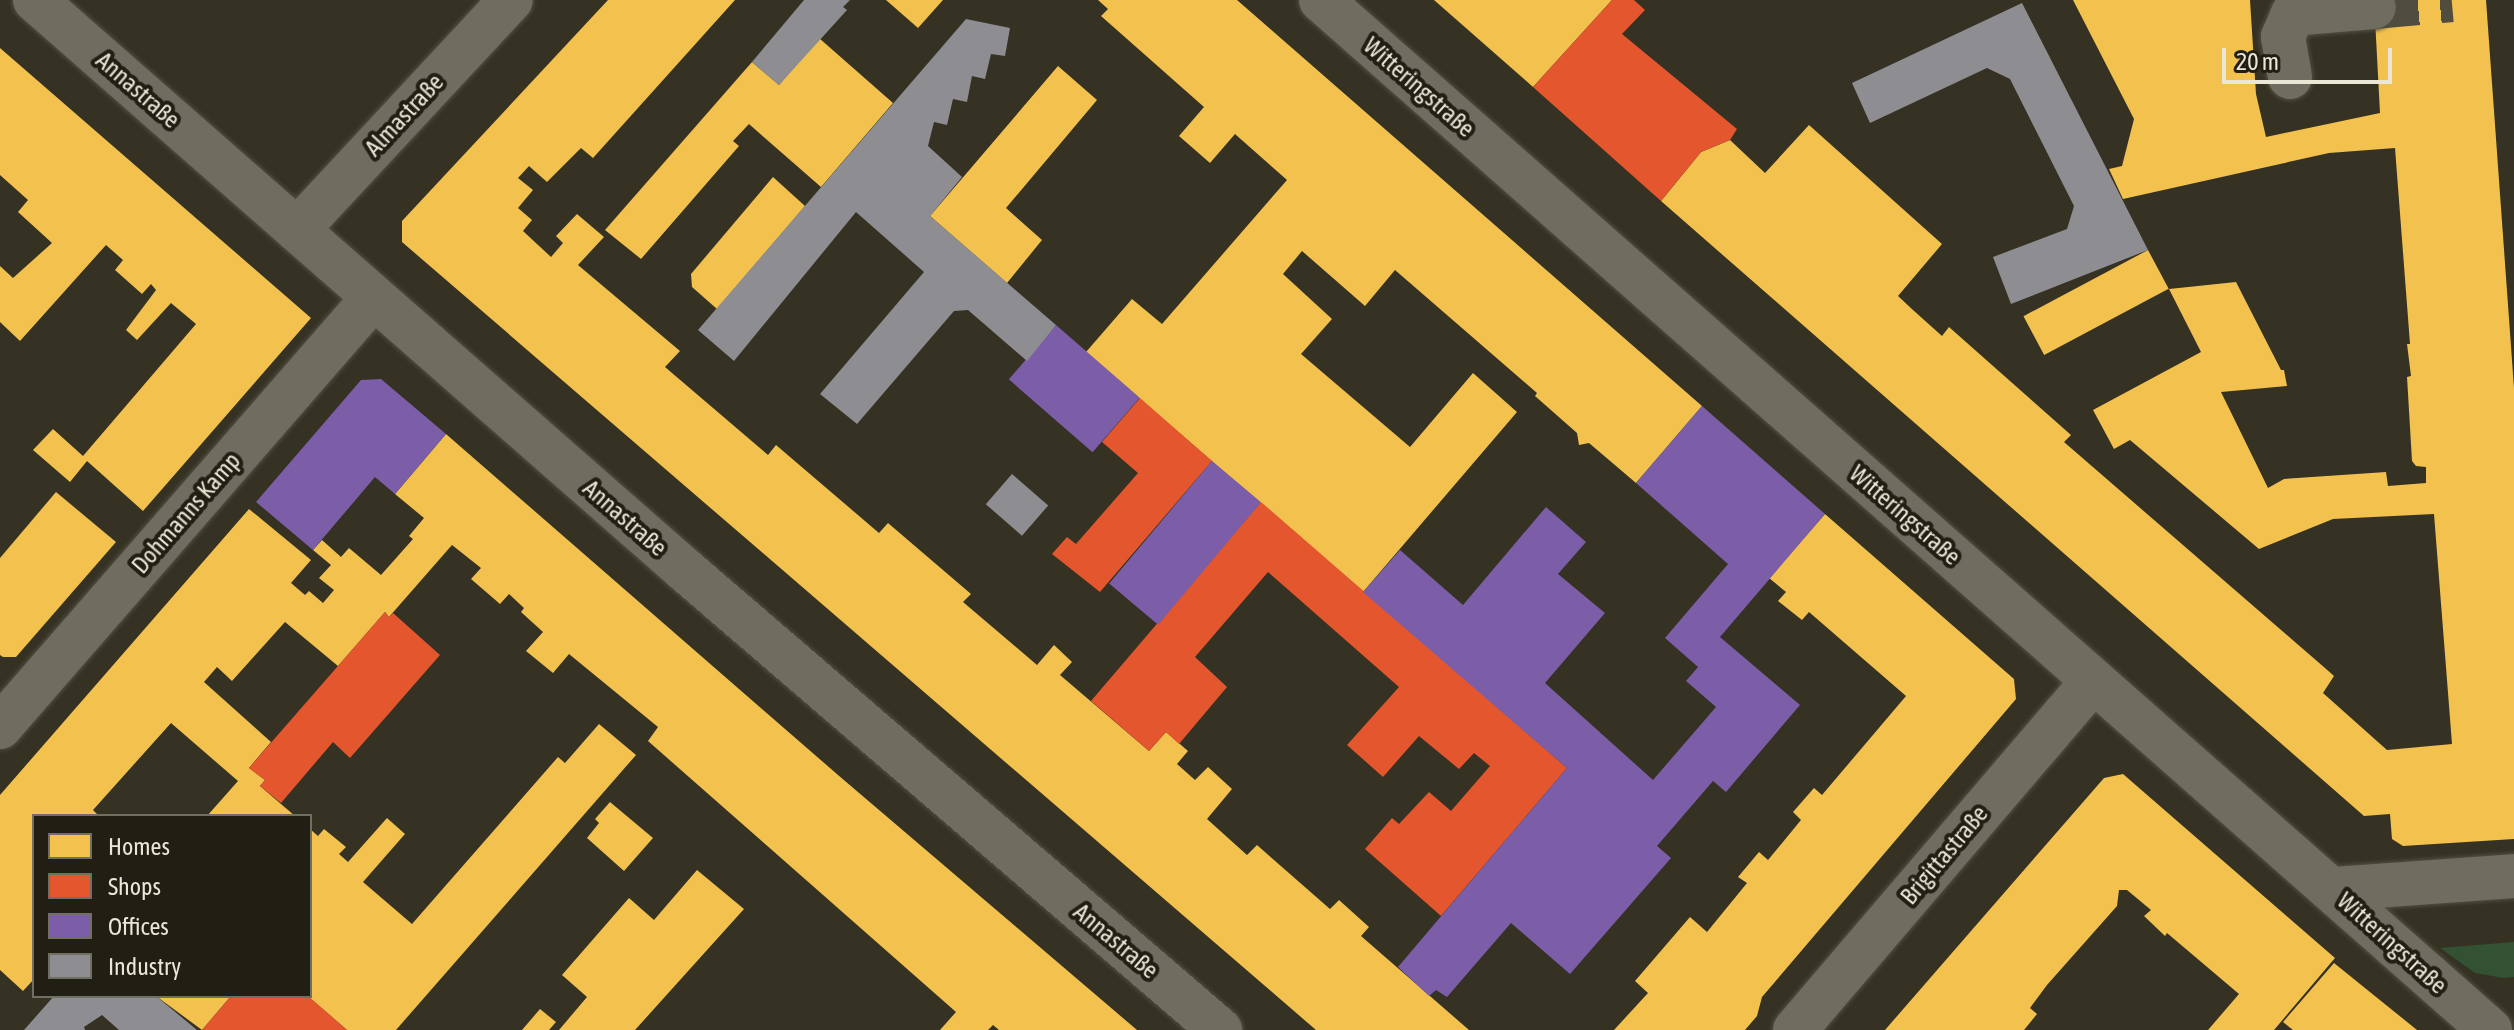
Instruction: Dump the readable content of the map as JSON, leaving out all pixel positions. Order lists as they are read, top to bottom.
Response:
{
  "streets": {
    "street": [
      "Witteringstraße",
      "Annastraße",
      "Almastraße",
      "Dohmanns Kamp",
      "Brigittastraße"
    ]
  },
  "crossings": [
    ["Witteringstraße", "Brigittastraße"],
    ["Annastraße", "Almastraße"],
    ["Annastraße", "Dohmanns Kamp"]
  ],
  "legend": [
    "Homes",
    "Shops",
    "Offices",
    "Industry"
  ],
  "scale_bar": "20 m"
}
